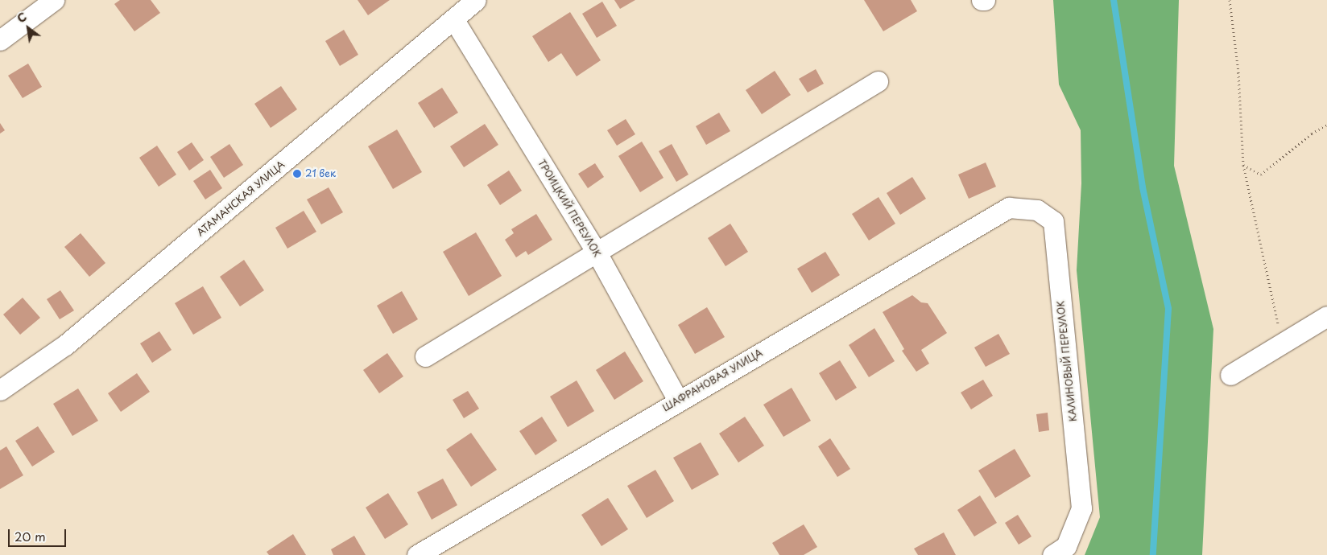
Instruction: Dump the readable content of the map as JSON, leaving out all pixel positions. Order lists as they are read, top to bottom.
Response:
{
  "streets": {
    "street": [
      "АТАМАНСКАЯ УЛИЦА",
      "ТРОИЦКИЙ ПЕРЕУЛОК",
      "КАЛИНОВЫЙ ПЕРЕУЛОК",
      "ШАФРАНОВАЯ УЛИЦА"
    ]
  },
  "crossings": [
    ["АТАМАНСКАЯ УЛИЦА", "ТРОИЦКИЙ ПЕРЕУЛОК"],
    ["ТРОИЦКИЙ ПЕРЕУЛОК", "ШАФРАНОВАЯ УЛИЦА"],
    ["КАЛИНОВЫЙ ПЕРЕУЛОК", "ШАФРАНОВАЯ УЛИЦА"]
  ],
  "places": ["21 век"],
  "scale_bar": "20 m",
  "north": "top left"
}
